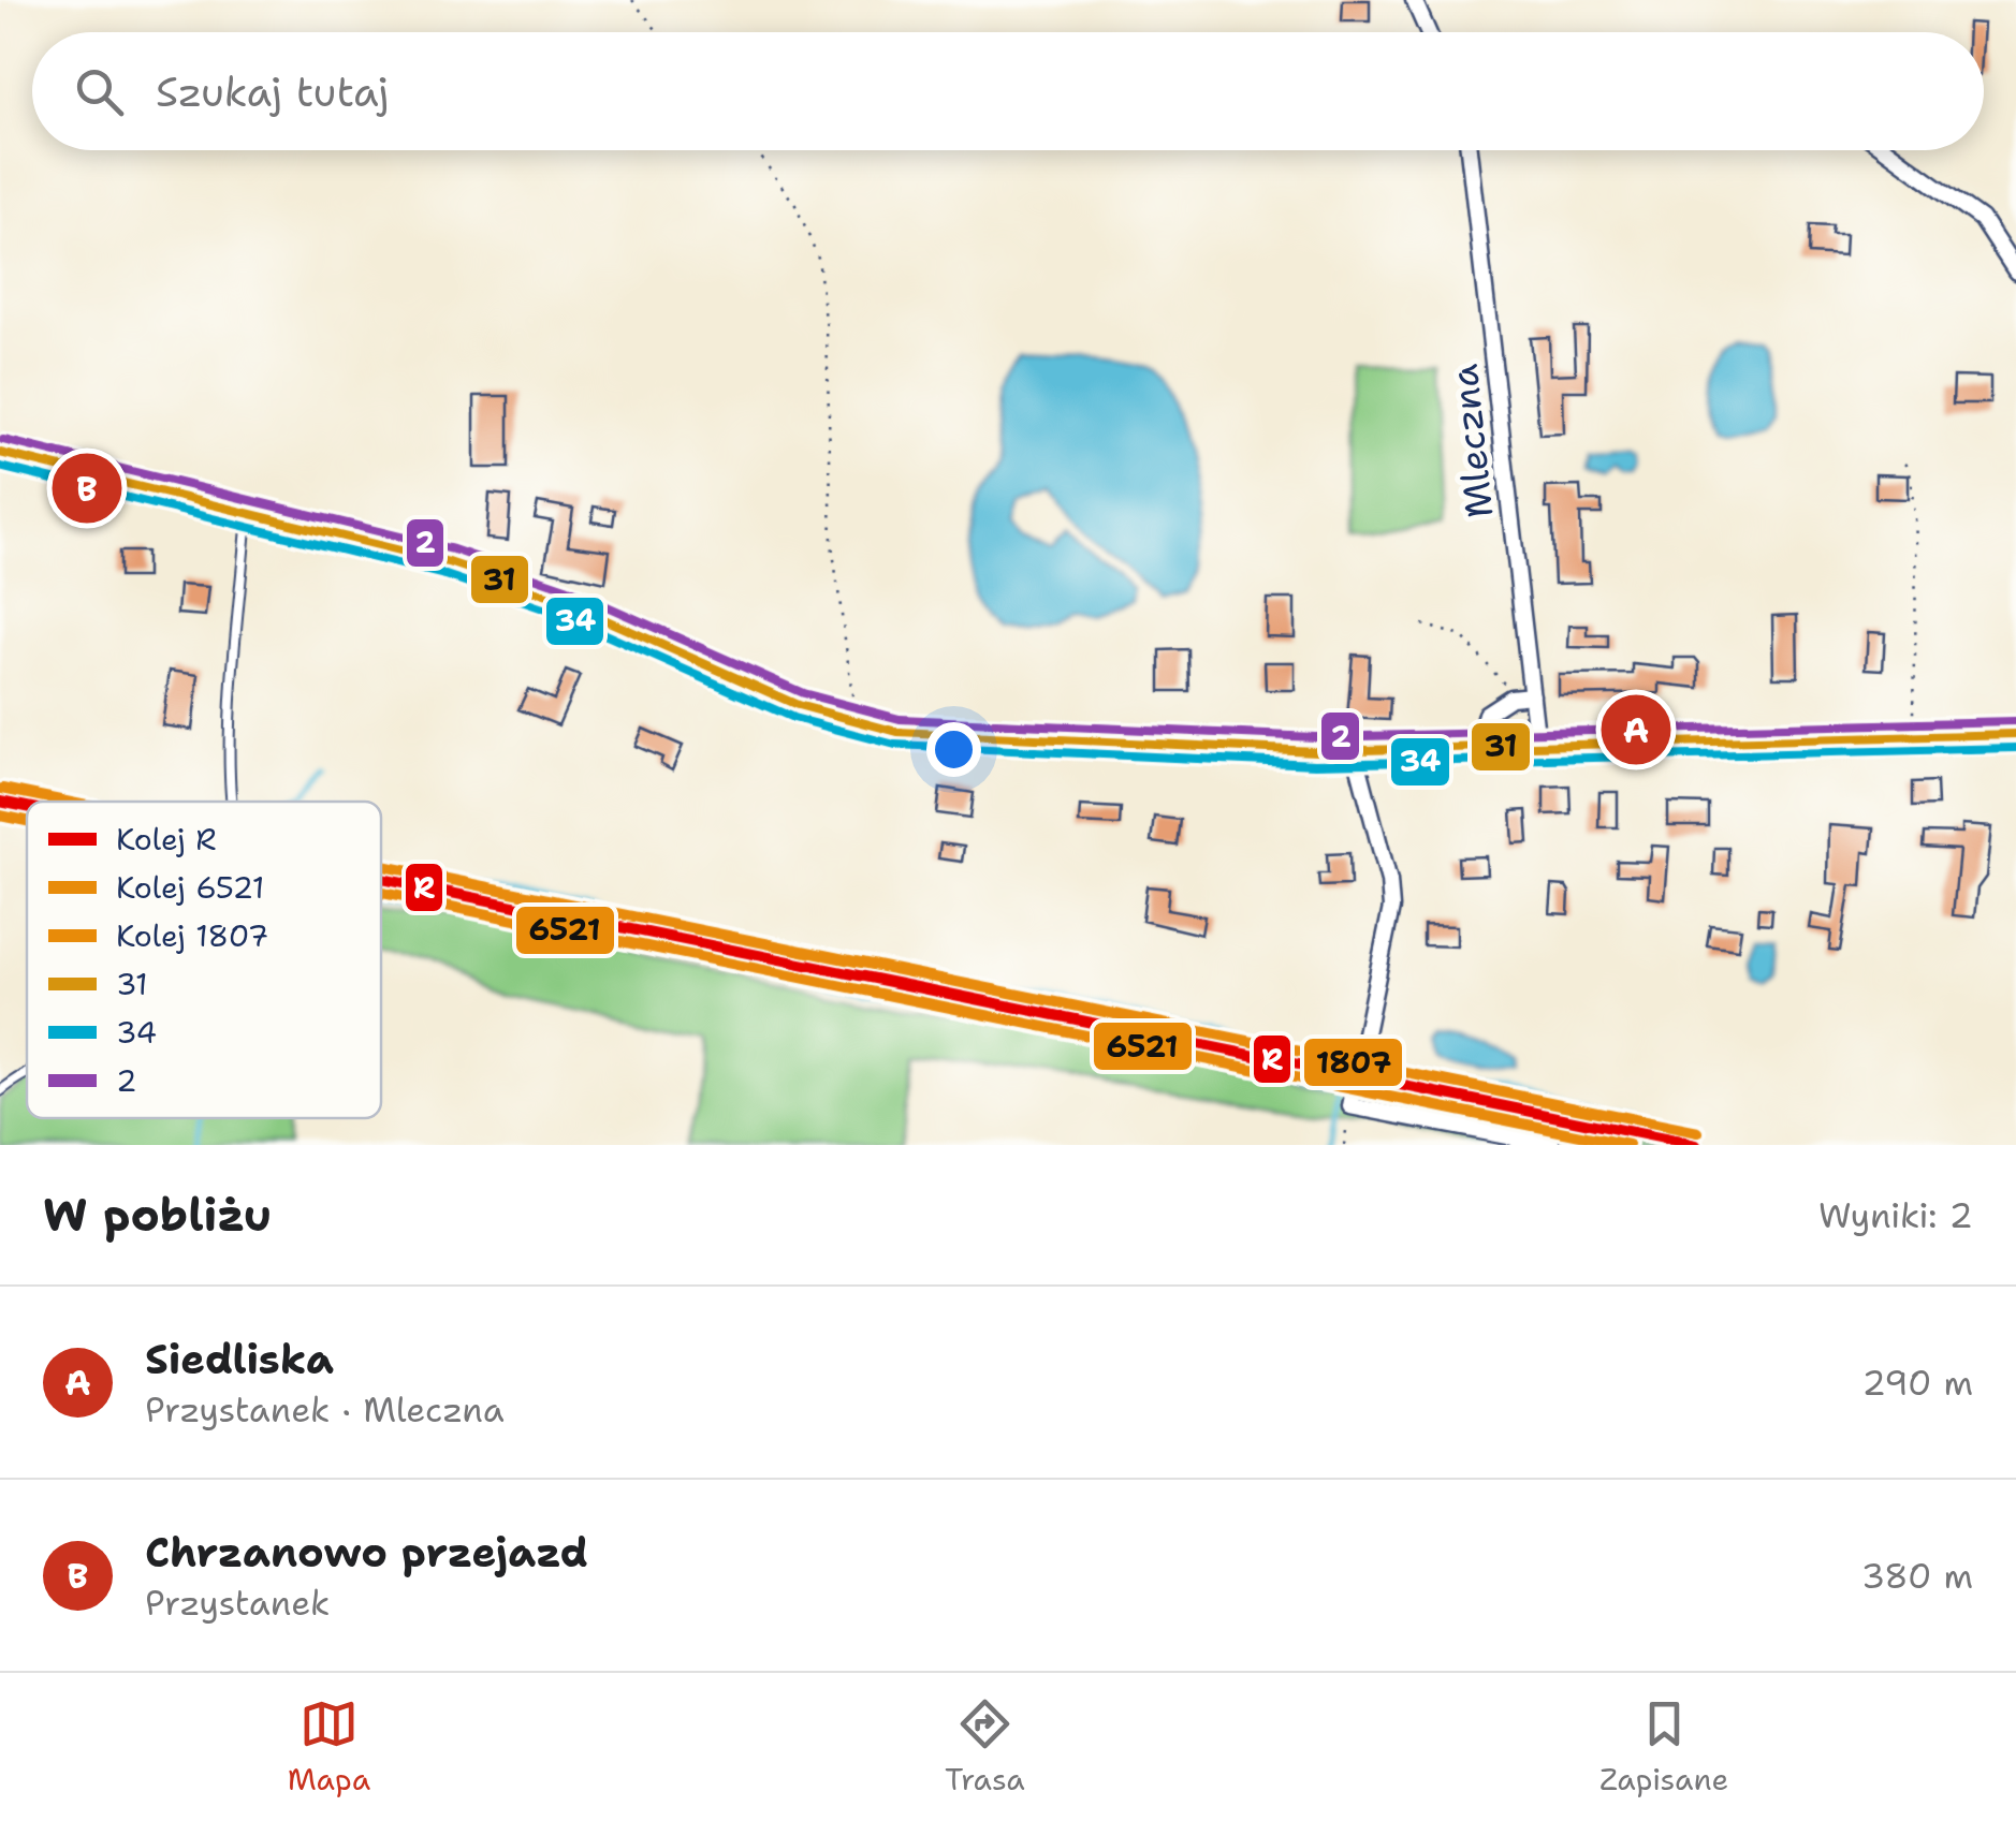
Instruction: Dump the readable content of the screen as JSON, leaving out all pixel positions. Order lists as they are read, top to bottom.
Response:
{
  "streets": {
    "street": ["Mleczna"]
  },
  "lines": [
    "transit line 2",
    "transit line 31",
    "transit line 34",
    "rail line 1807",
    "rail line R",
    "rail line 6521"
  ],
  "legend": [
    "Kolej R",
    "Kolej 6521",
    "Kolej 1807",
    "31",
    "34",
    "2"
  ],
  "page": {
    "search": "Szukaj tutaj",
    "pins": ["B", "A"],
    "heading": ["W pobliżu", "Wyniki: 2"],
    "list": [
      {
        "mark": "A",
        "name": "Siedliska",
        "note": "Przystanek · Mleczna",
        "value": "290 m"
      },
      {
        "mark": "B",
        "name": "Chrzanowo przejazd",
        "note": "Przystanek",
        "value": "380 m"
      }
    ],
    "nav": ["Mapa", "Trasa", "Zapisane"]
  }
}
